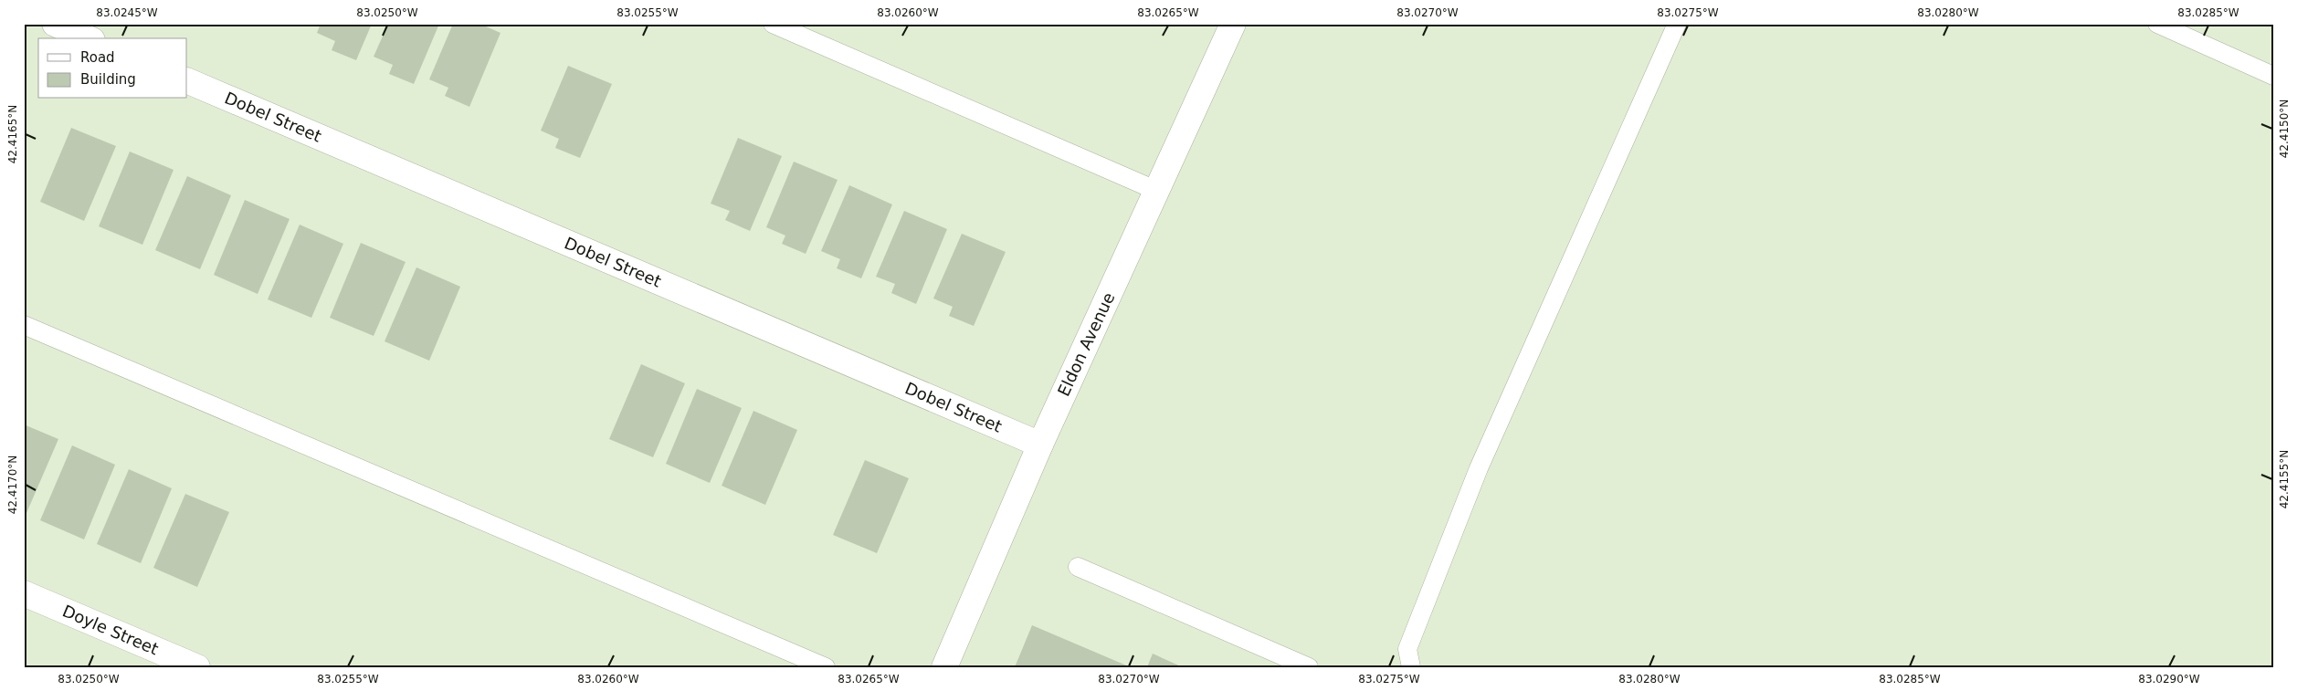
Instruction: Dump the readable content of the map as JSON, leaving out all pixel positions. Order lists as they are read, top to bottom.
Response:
{
  "streets": {
    "street": ["Dobel Street", "Eldon Avenue", "Doyle Street"]
  },
  "crossings": [
    ["Dobel Street", "Eldon Avenue"]
  ],
  "legend": ["Road", "Building"],
  "coordinates": [
    "83.0245°W",
    "83.0250°W",
    "83.0255°W",
    "83.0260°W",
    "83.0265°W",
    "83.0270°W",
    "83.0275°W",
    "83.0280°W",
    "83.0285°W",
    "42.4150°N",
    "42.4165°N",
    "42.4155°N",
    "42.4170°N",
    "83.0290°W"
  ]
}
